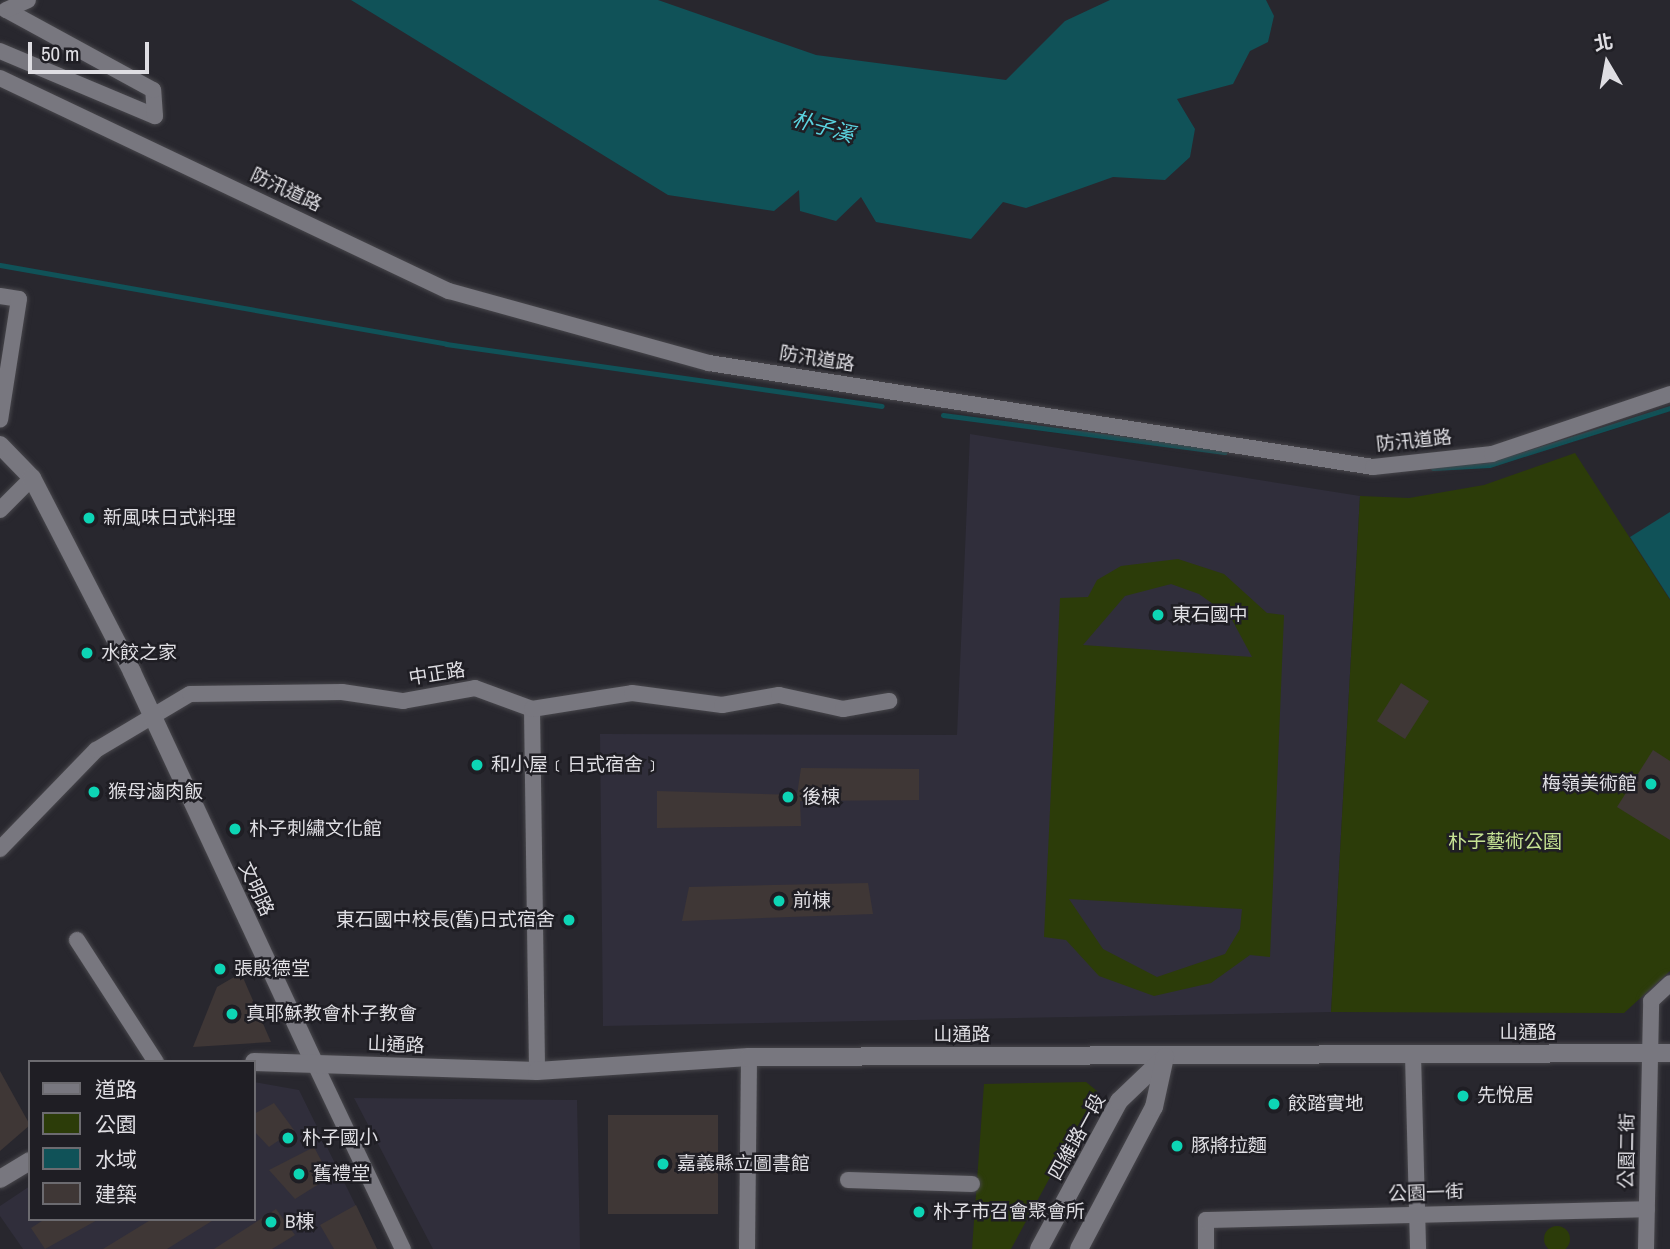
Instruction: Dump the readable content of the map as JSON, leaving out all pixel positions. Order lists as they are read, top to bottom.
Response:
{
  "streets": {
    "main road": ["文明路", "山通路", "四維路一段"],
    "street": [
      "防汛道路",
      "中正路",
      "公園二街",
      "公園一街"
    ]
  },
  "crossings": [
    ["中正路", "文明路"],
    ["文明路", "山通路"],
    ["山通路", "四維路一段"],
    ["山通路", "公園二街"],
    ["公園二街", "公園一街"]
  ],
  "water": ["朴子溪"],
  "parks": ["朴子藝術公園"],
  "places": [
    "新風味日式料理",
    "東石國中",
    "水餃之家",
    "和小屋﹝日式宿舍﹞",
    "梅嶺美術館",
    "猴母滷肉飯",
    "後棟",
    "朴子刺繡文化館",
    "前棟",
    "東石國中校長(舊)日式宿舍",
    "張殷德堂",
    "真耶穌教會朴子教會",
    "先悅居",
    "餃踏實地",
    "朴子國小",
    "豚將拉麵",
    "嘉義縣立圖書館",
    "舊禮堂",
    "朴子市召會聚會所",
    "B棟"
  ],
  "legend": [
    "道路",
    "公園",
    "水域",
    "建築"
  ],
  "scale_bar": "50 m",
  "north": "top"
}
